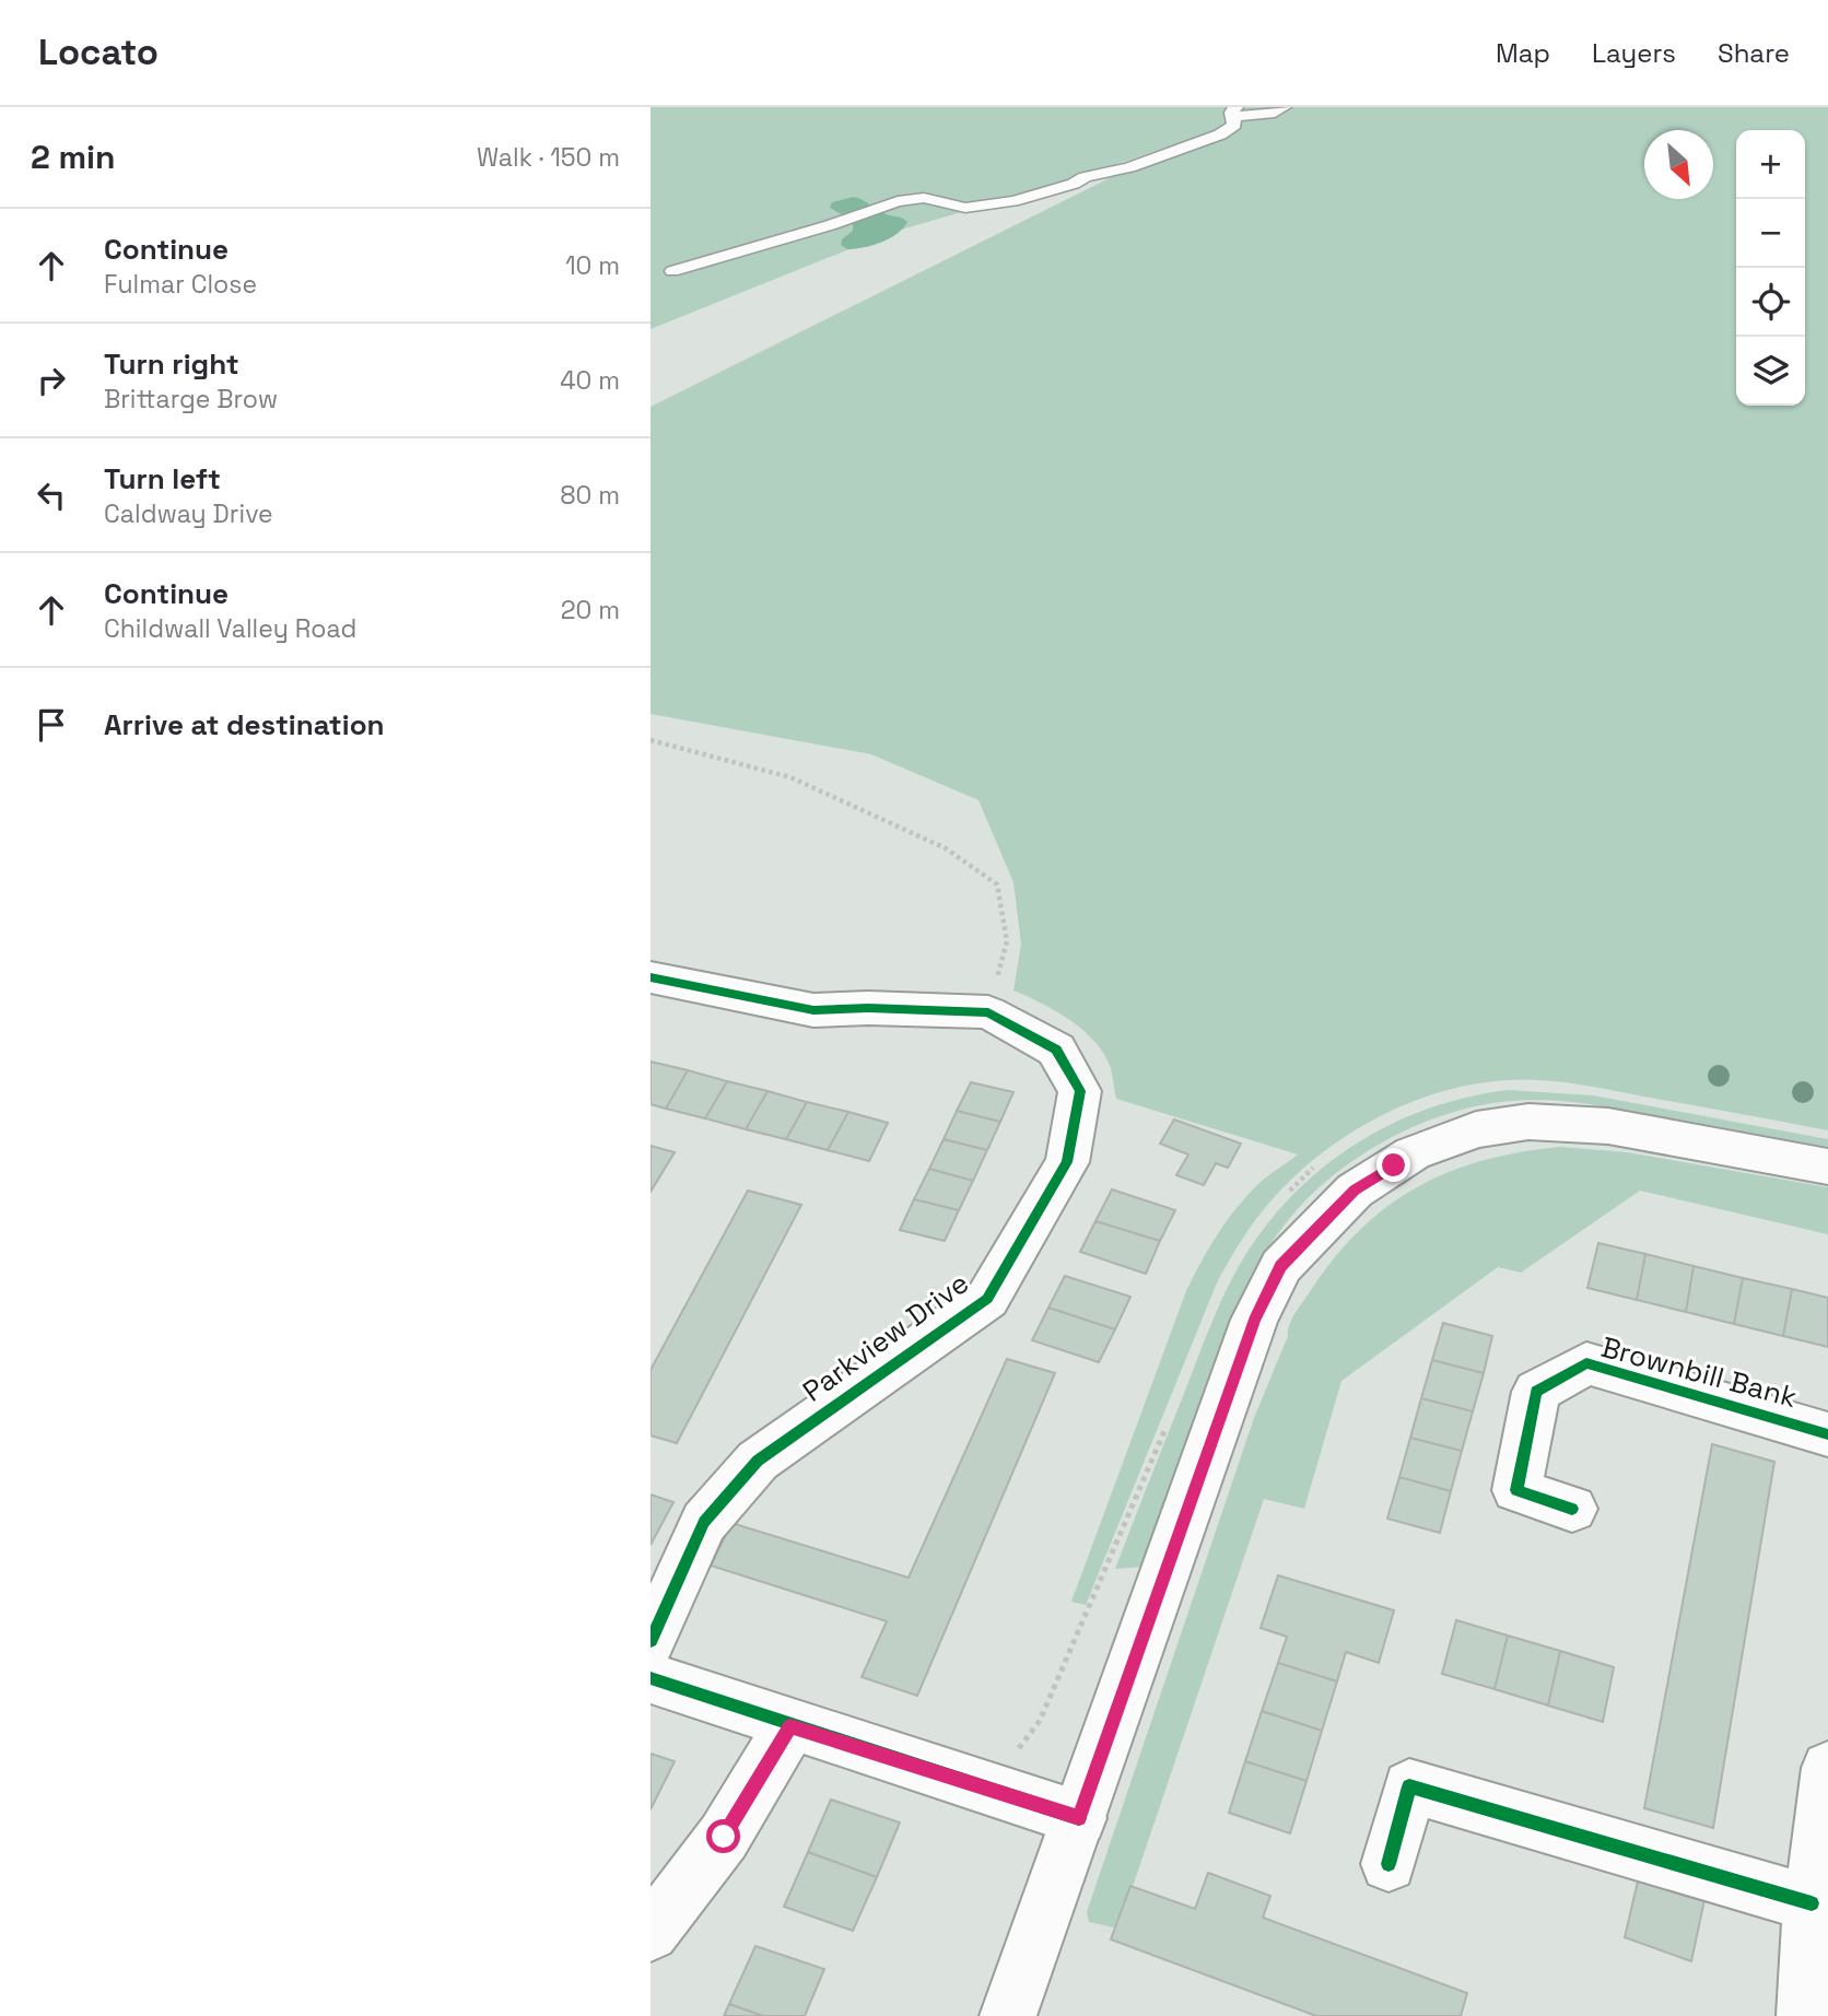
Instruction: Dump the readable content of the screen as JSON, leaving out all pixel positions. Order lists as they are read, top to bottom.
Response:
{
  "streets": {
    "street": ["Parkview Drive", "Brownbill Bank"]
  },
  "north": "bottom right",
  "page": {
    "header": "Locato",
    "nav": ["Map", "Layers", "Share"],
    "heading": ["2 min", "Walk · 150 m"],
    "map_buttons": ["+", "−"],
    "list": [
      ["Continue", "Fulmar Close", "10 m"],
      ["Turn right", "Brittarge Brow", "40 m"],
      ["Turn left", "Caldway Drive", "80 m"],
      ["Continue", "Childwall Valley Road", "20 m"],
      "Arrive at destination"
    ]
  }
}
